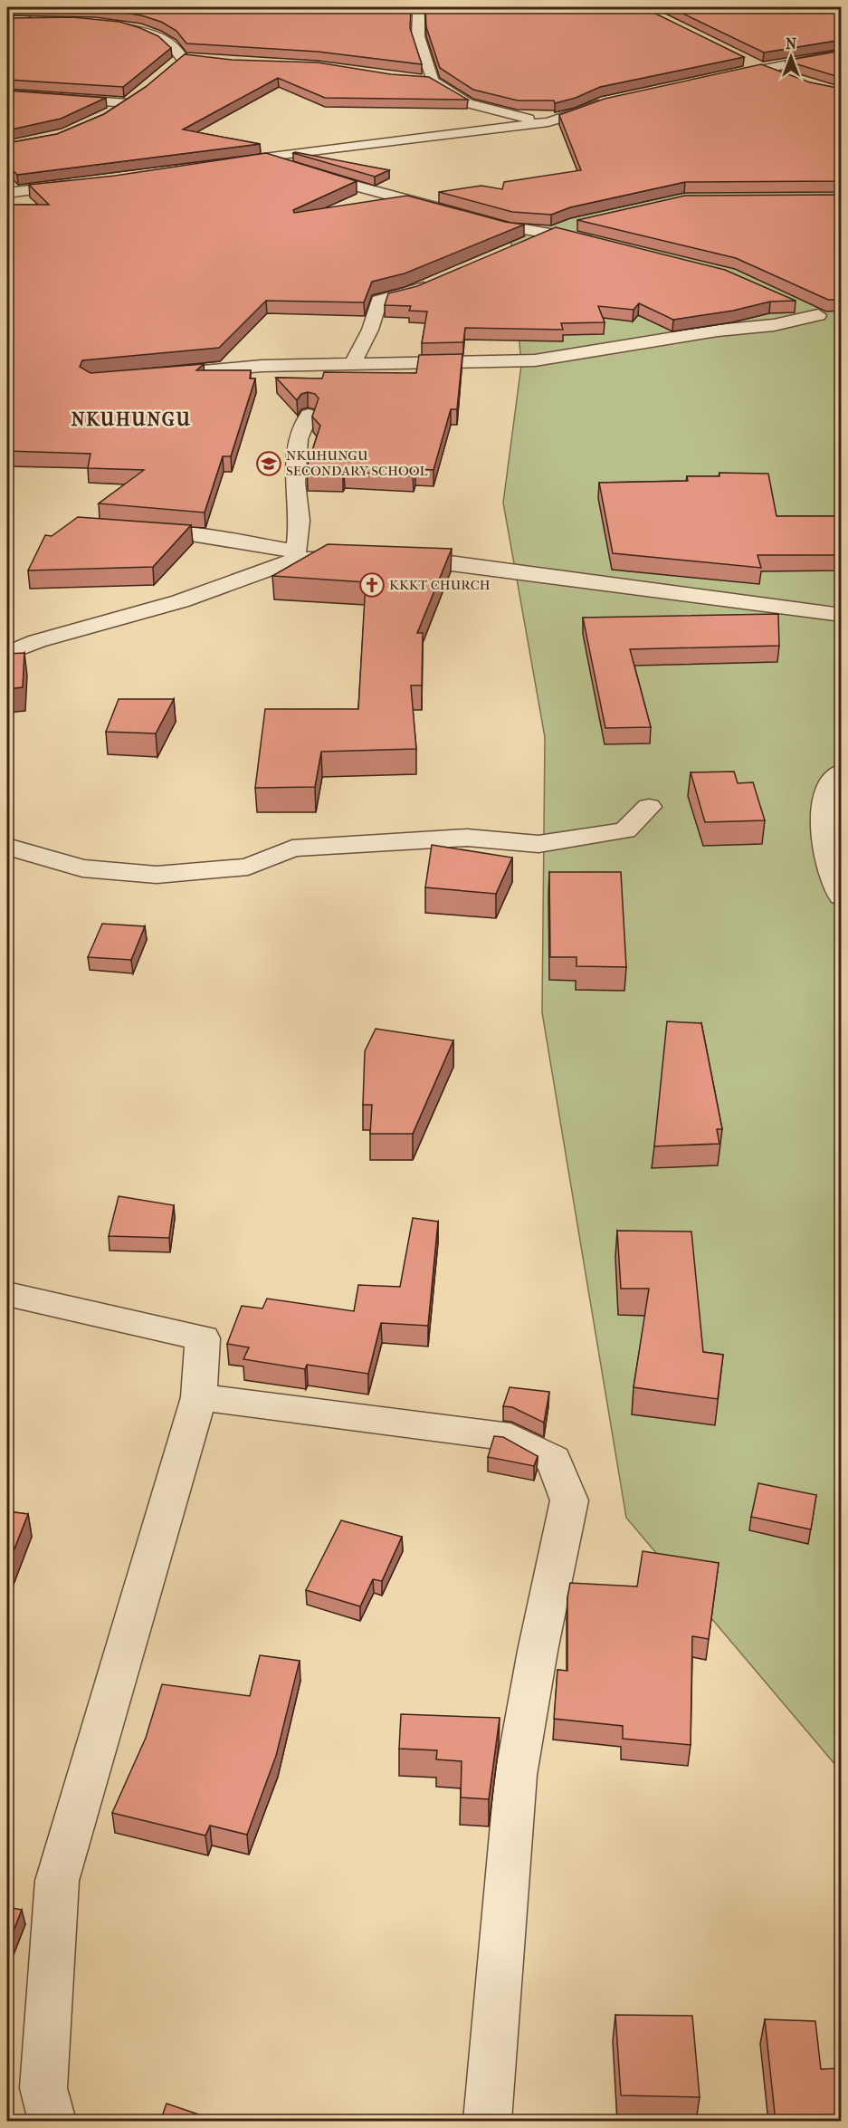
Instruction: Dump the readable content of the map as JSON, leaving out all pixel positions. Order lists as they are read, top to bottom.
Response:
{
  "districts": ["NKUHUNGU"],
  "places": {
    "school or university": ["NKUHUNGU SECONDARY SCHOOL"],
    "church": ["KKKT CHURCH"]
  },
  "north": "top"
}
